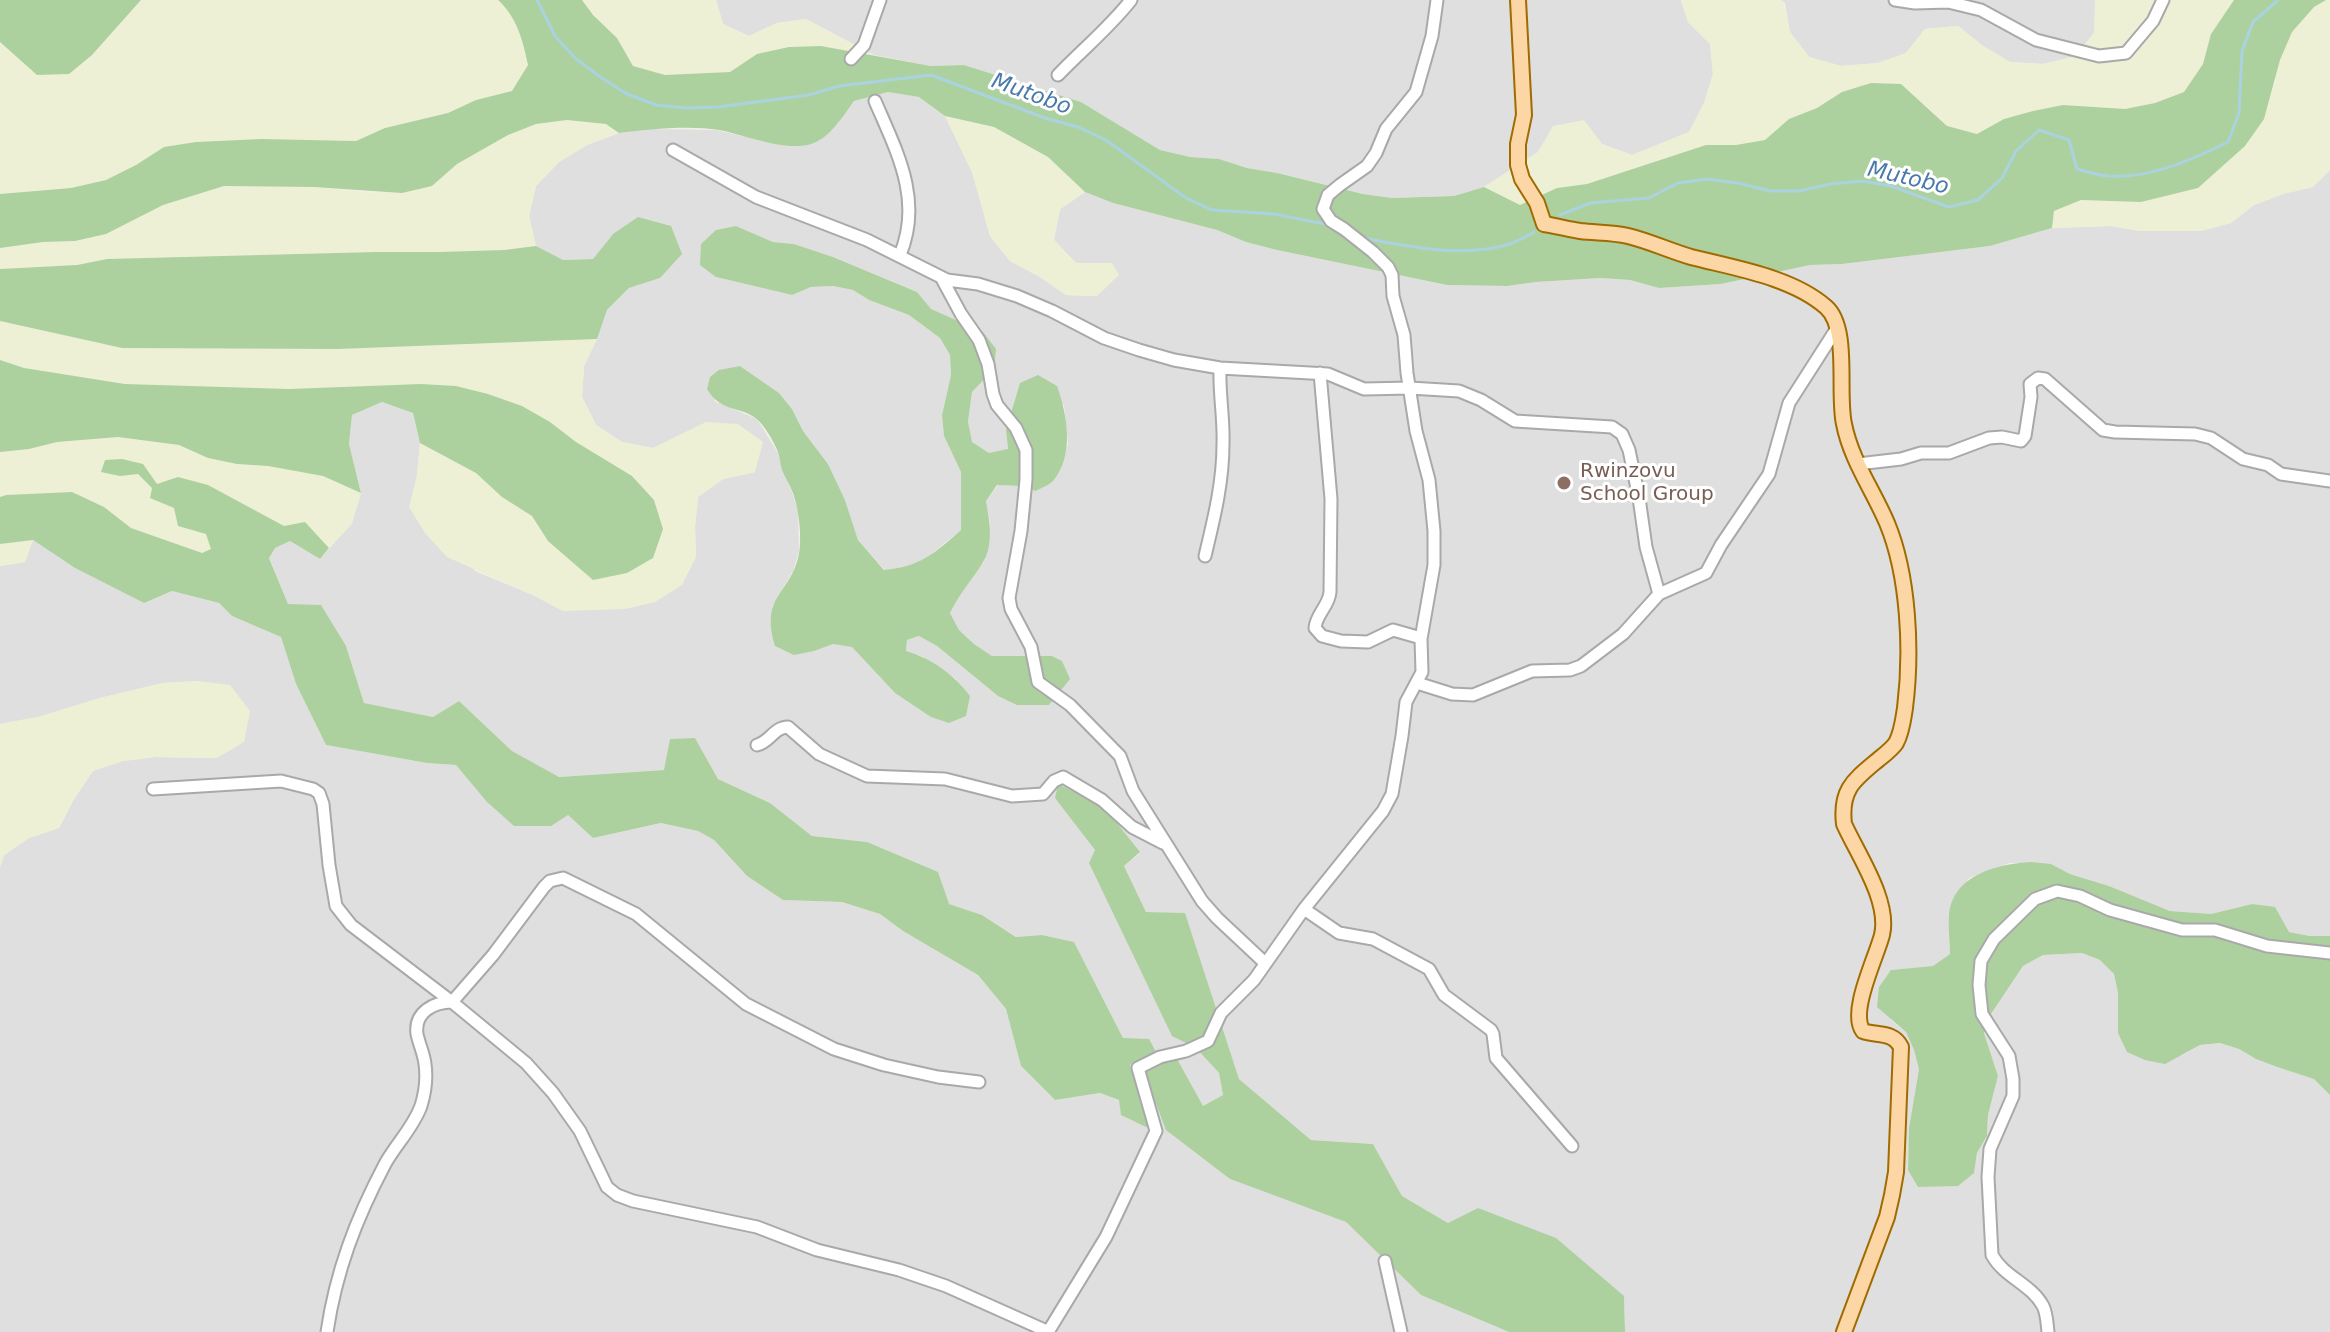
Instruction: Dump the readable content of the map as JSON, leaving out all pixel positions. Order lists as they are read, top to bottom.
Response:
{
  "water": ["Mutobo"],
  "places": ["Rwinzovu School Group"]
}
